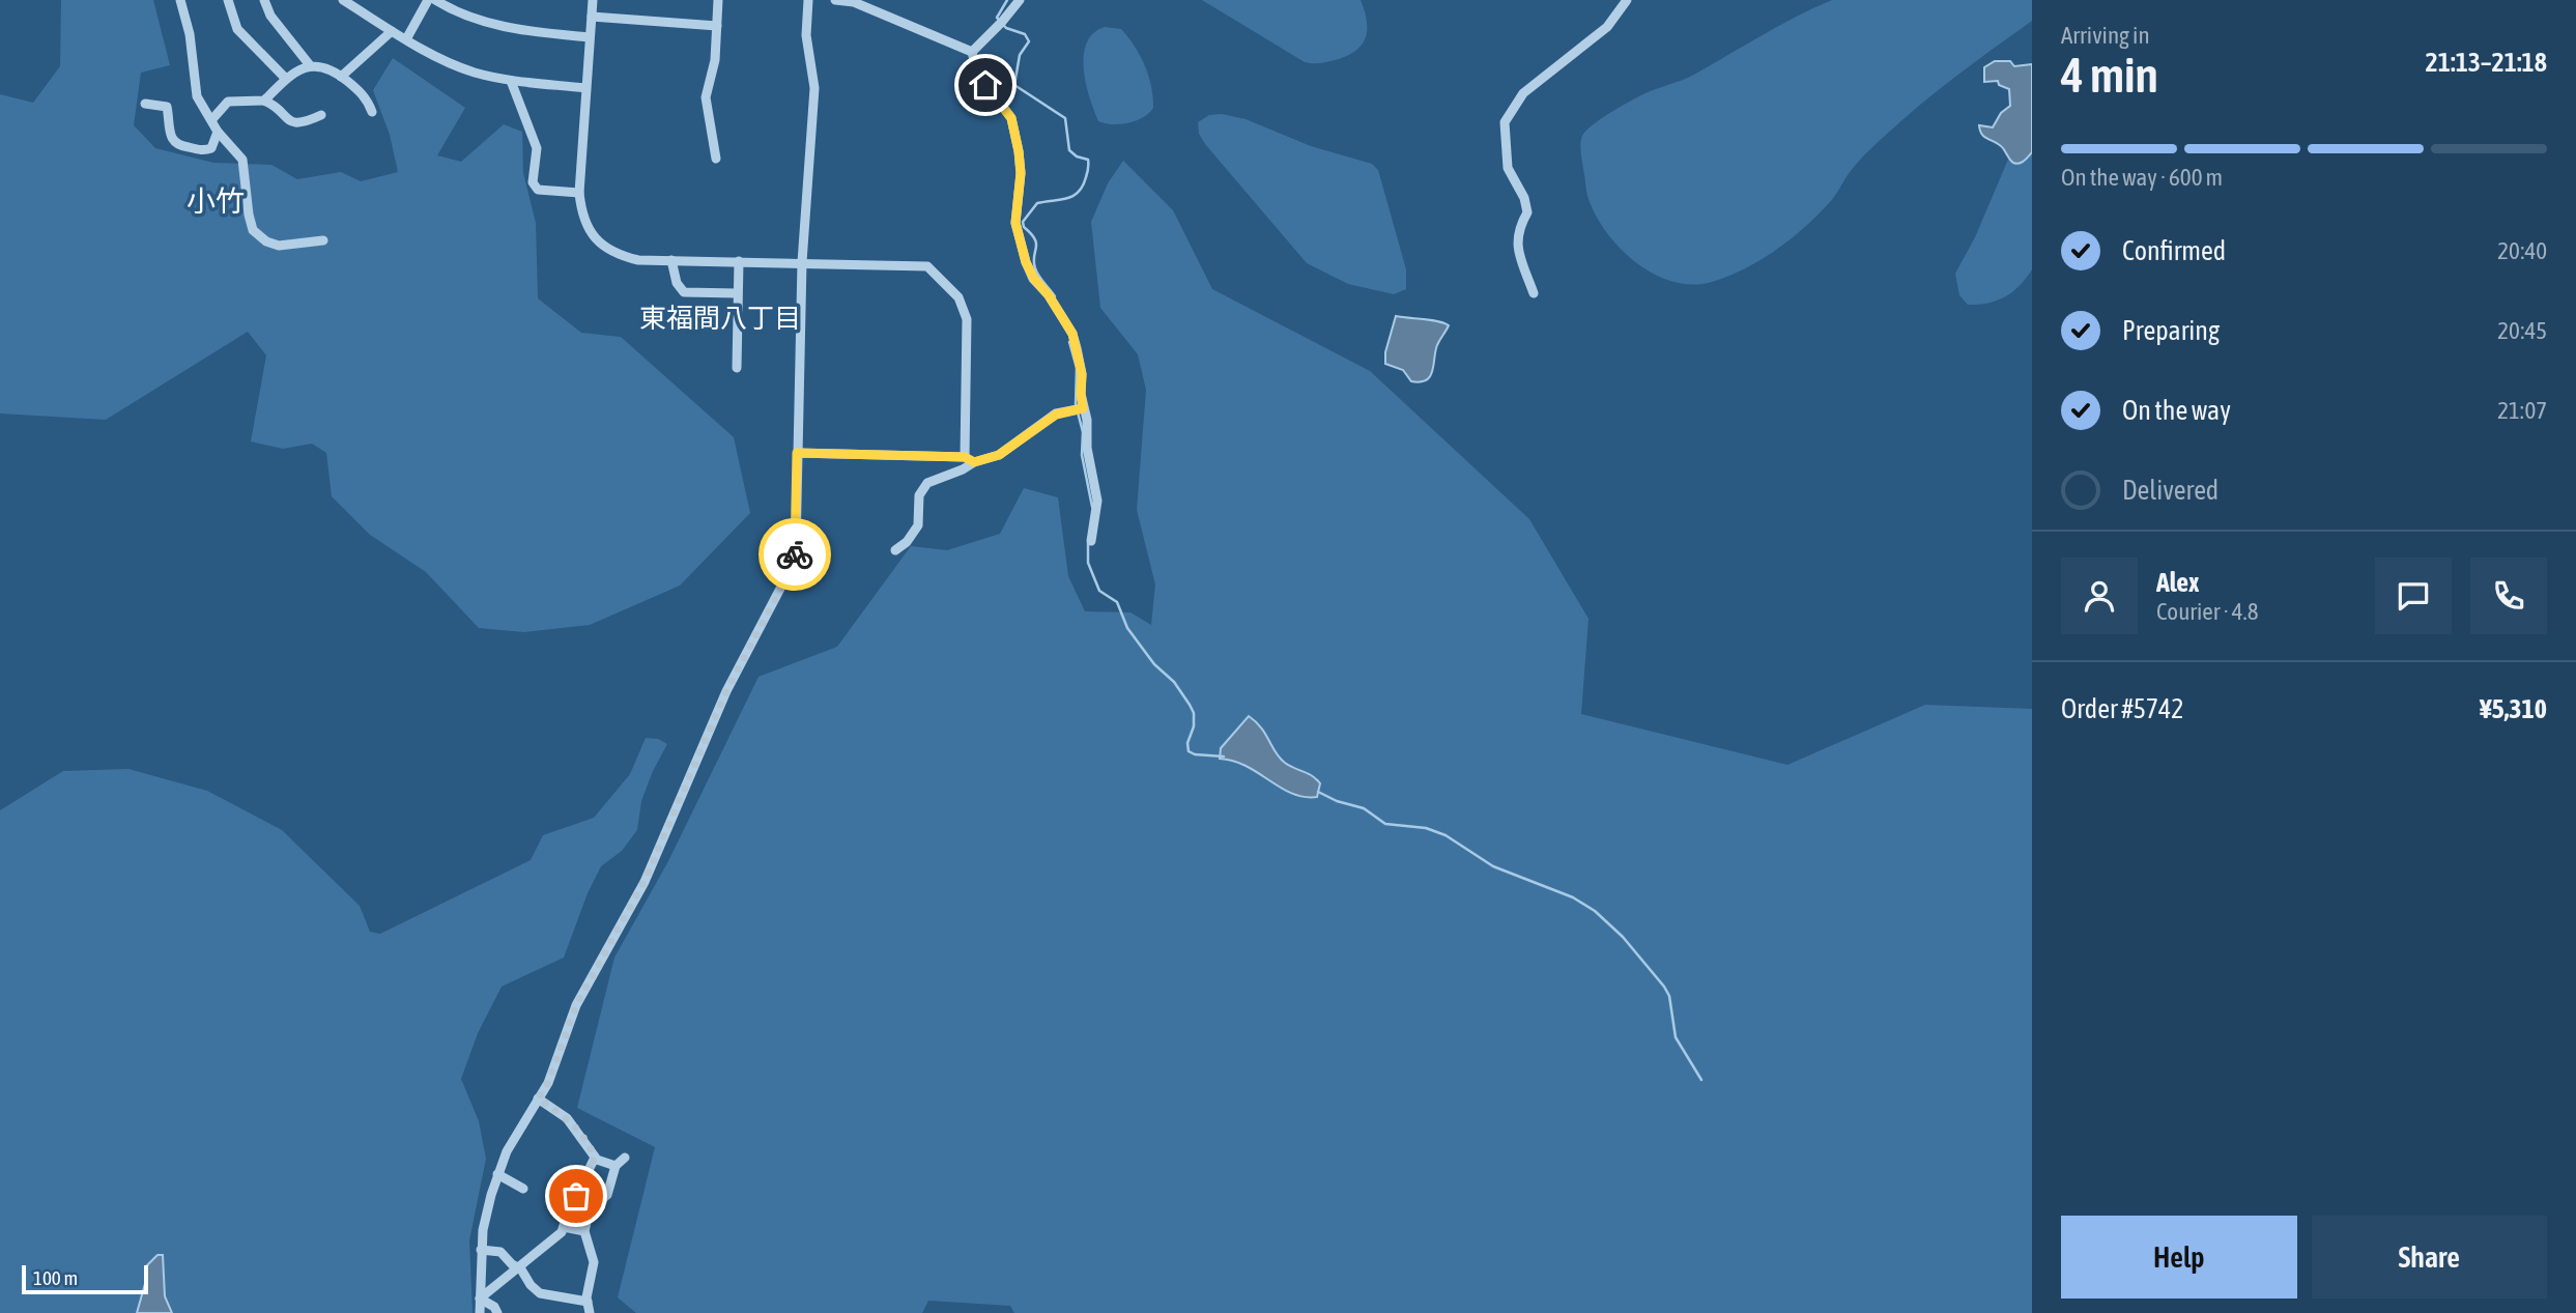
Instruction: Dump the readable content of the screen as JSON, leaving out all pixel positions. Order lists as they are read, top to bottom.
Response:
{
  "districts": ["小竹", "東福間八丁目"],
  "scale_bar": "100 m",
  "page": {
    "heading": ["4 min", "Arriving in", "21:13–21:18"],
    "panel": [
      "Alex",
      "Courier · 4.8",
      "Order #5742",
      "¥5,310"
    ],
    "bar": "On the way · 600 m",
    "list": [
      ["Confirmed", "20:40"],
      ["Preparing", "20:45"],
      ["On the way", "21:07"],
      "Delivered"
    ],
    "buttons": ["Help", "Share"],
    "scale": "100 m"
  }
}
